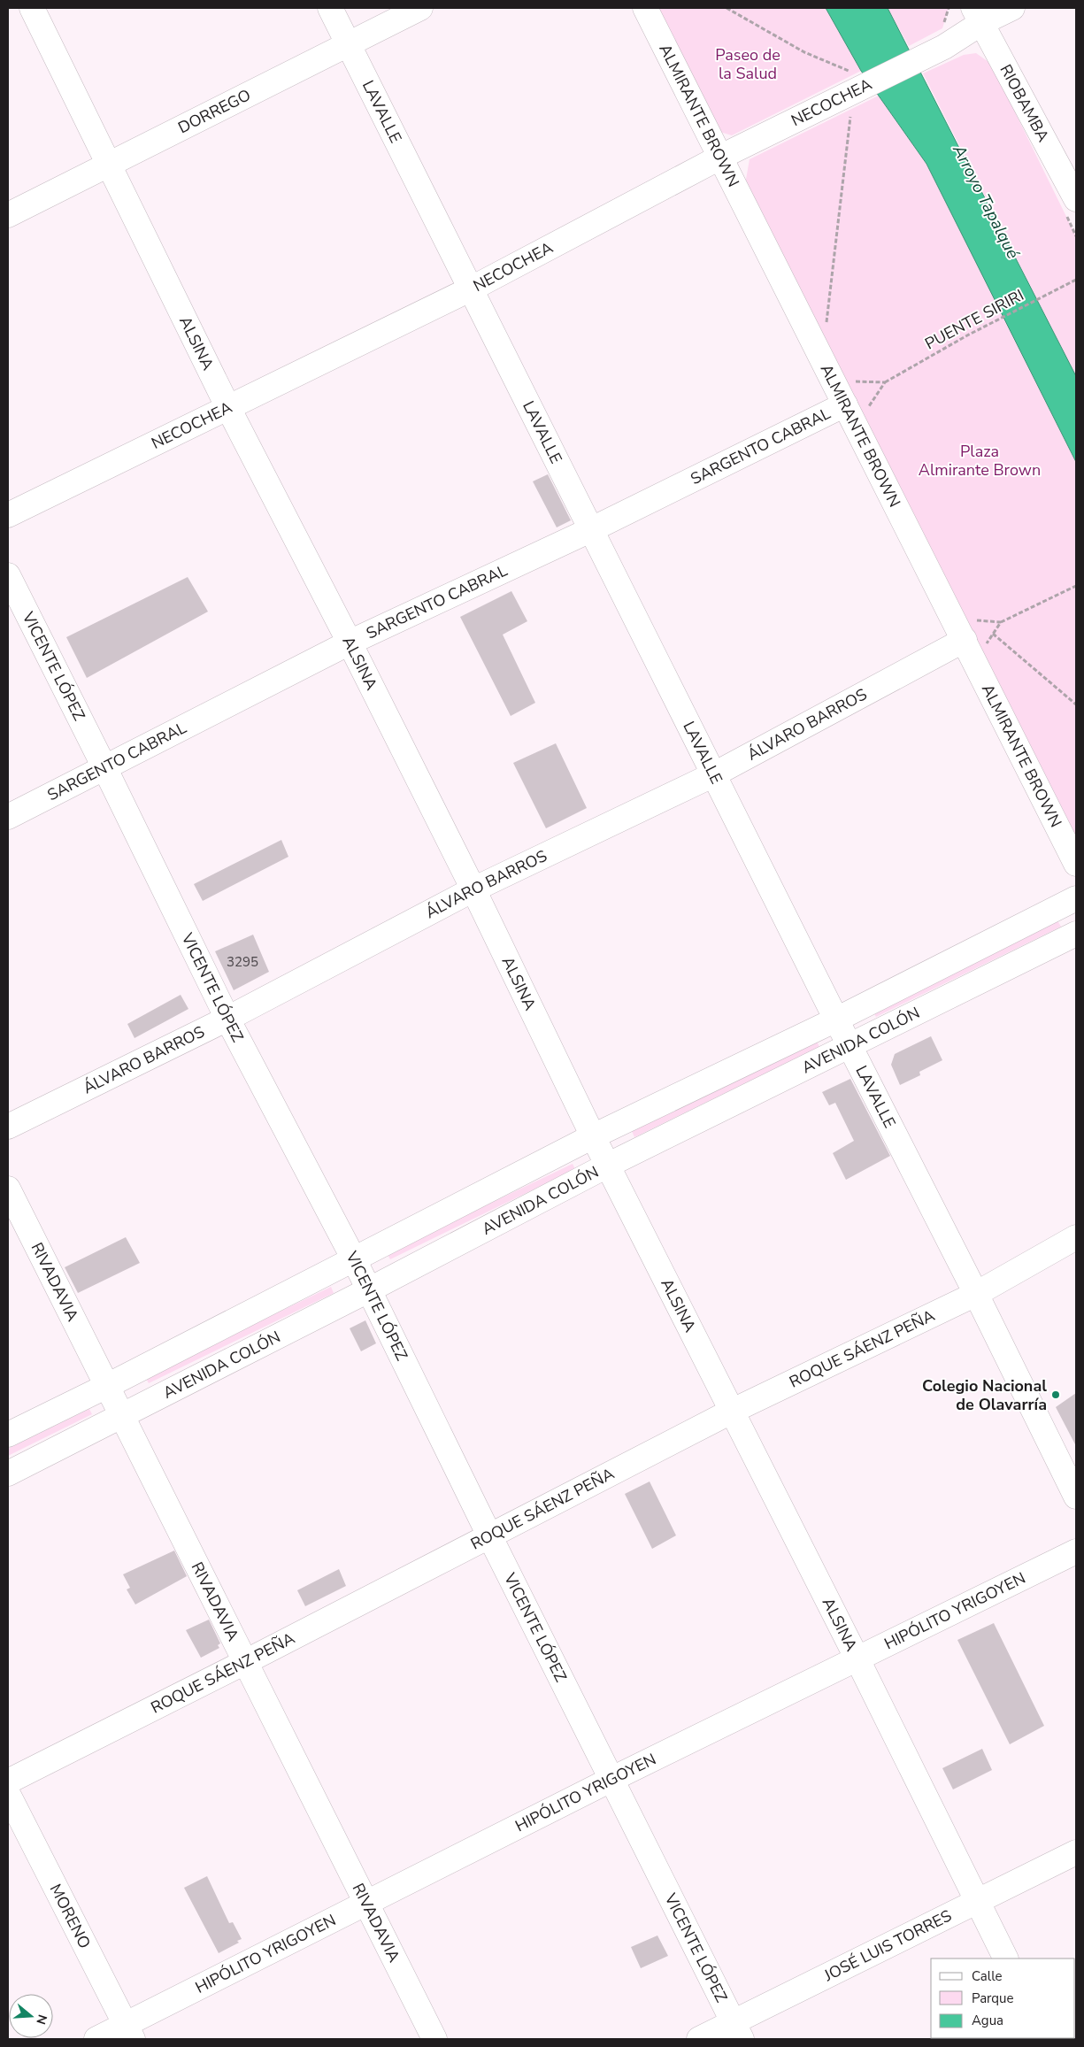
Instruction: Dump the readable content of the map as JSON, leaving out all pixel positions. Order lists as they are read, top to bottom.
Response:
{
  "streets": {
    "street": [
      "NECOCHEA",
      "RIOBAMBA",
      "DORREGO",
      "LAVALLE",
      "ALMIRANTE BROWN",
      "ALSINA",
      "SARGENTO CABRAL",
      "VICENTE LÓPEZ",
      "ÁLVARO BARROS",
      "AVENIDA COLÓN",
      "RIVADAVIA",
      "ROQUE SÁENZ PEÑA",
      "HIPÓLITO YRIGOYEN",
      "MORENO",
      "JOSÉ LUIS TORRES"
    ],
    "path": ["PUENTE SIRIRI"]
  },
  "crossings": [
    ["NECOCHEA", "RIOBAMBA"],
    ["NECOCHEA", "LAVALLE"],
    ["NECOCHEA", "ALMIRANTE BROWN"],
    ["NECOCHEA", "ALSINA"],
    ["DORREGO", "LAVALLE"],
    ["DORREGO", "ALSINA"],
    ["LAVALLE", "SARGENTO CABRAL"],
    ["LAVALLE", "ÁLVARO BARROS"],
    ["LAVALLE", "AVENIDA COLÓN"],
    ["LAVALLE", "ROQUE SÁENZ PEÑA"],
    ["ALMIRANTE BROWN", "SARGENTO CABRAL"],
    ["ALMIRANTE BROWN", "ÁLVARO BARROS"],
    ["ALSINA", "SARGENTO CABRAL"],
    ["ALSINA", "ÁLVARO BARROS"],
    ["ALSINA", "AVENIDA COLÓN"],
    ["ALSINA", "ROQUE SÁENZ PEÑA"],
    ["ALSINA", "HIPÓLITO YRIGOYEN"],
    ["ALSINA", "JOSÉ LUIS TORRES"],
    ["SARGENTO CABRAL", "VICENTE LÓPEZ"],
    ["VICENTE LÓPEZ", "ÁLVARO BARROS"],
    ["VICENTE LÓPEZ", "AVENIDA COLÓN"],
    ["VICENTE LÓPEZ", "ROQUE SÁENZ PEÑA"],
    ["VICENTE LÓPEZ", "HIPÓLITO YRIGOYEN"],
    ["VICENTE LÓPEZ", "JOSÉ LUIS TORRES"],
    ["AVENIDA COLÓN", "RIVADAVIA"],
    ["RIVADAVIA", "ROQUE SÁENZ PEÑA"],
    ["RIVADAVIA", "HIPÓLITO YRIGOYEN"],
    ["HIPÓLITO YRIGOYEN", "MORENO"]
  ],
  "water": ["Arroyo Tapalqué"],
  "parks": ["Paseo de la Salud", "Plaza Almirante Brown"],
  "places": ["Colegio Nacional de Olavarría"],
  "house_numbers": ["3295"],
  "legend": ["Calle", "Parque", "Agua"],
  "north": "right"
}
